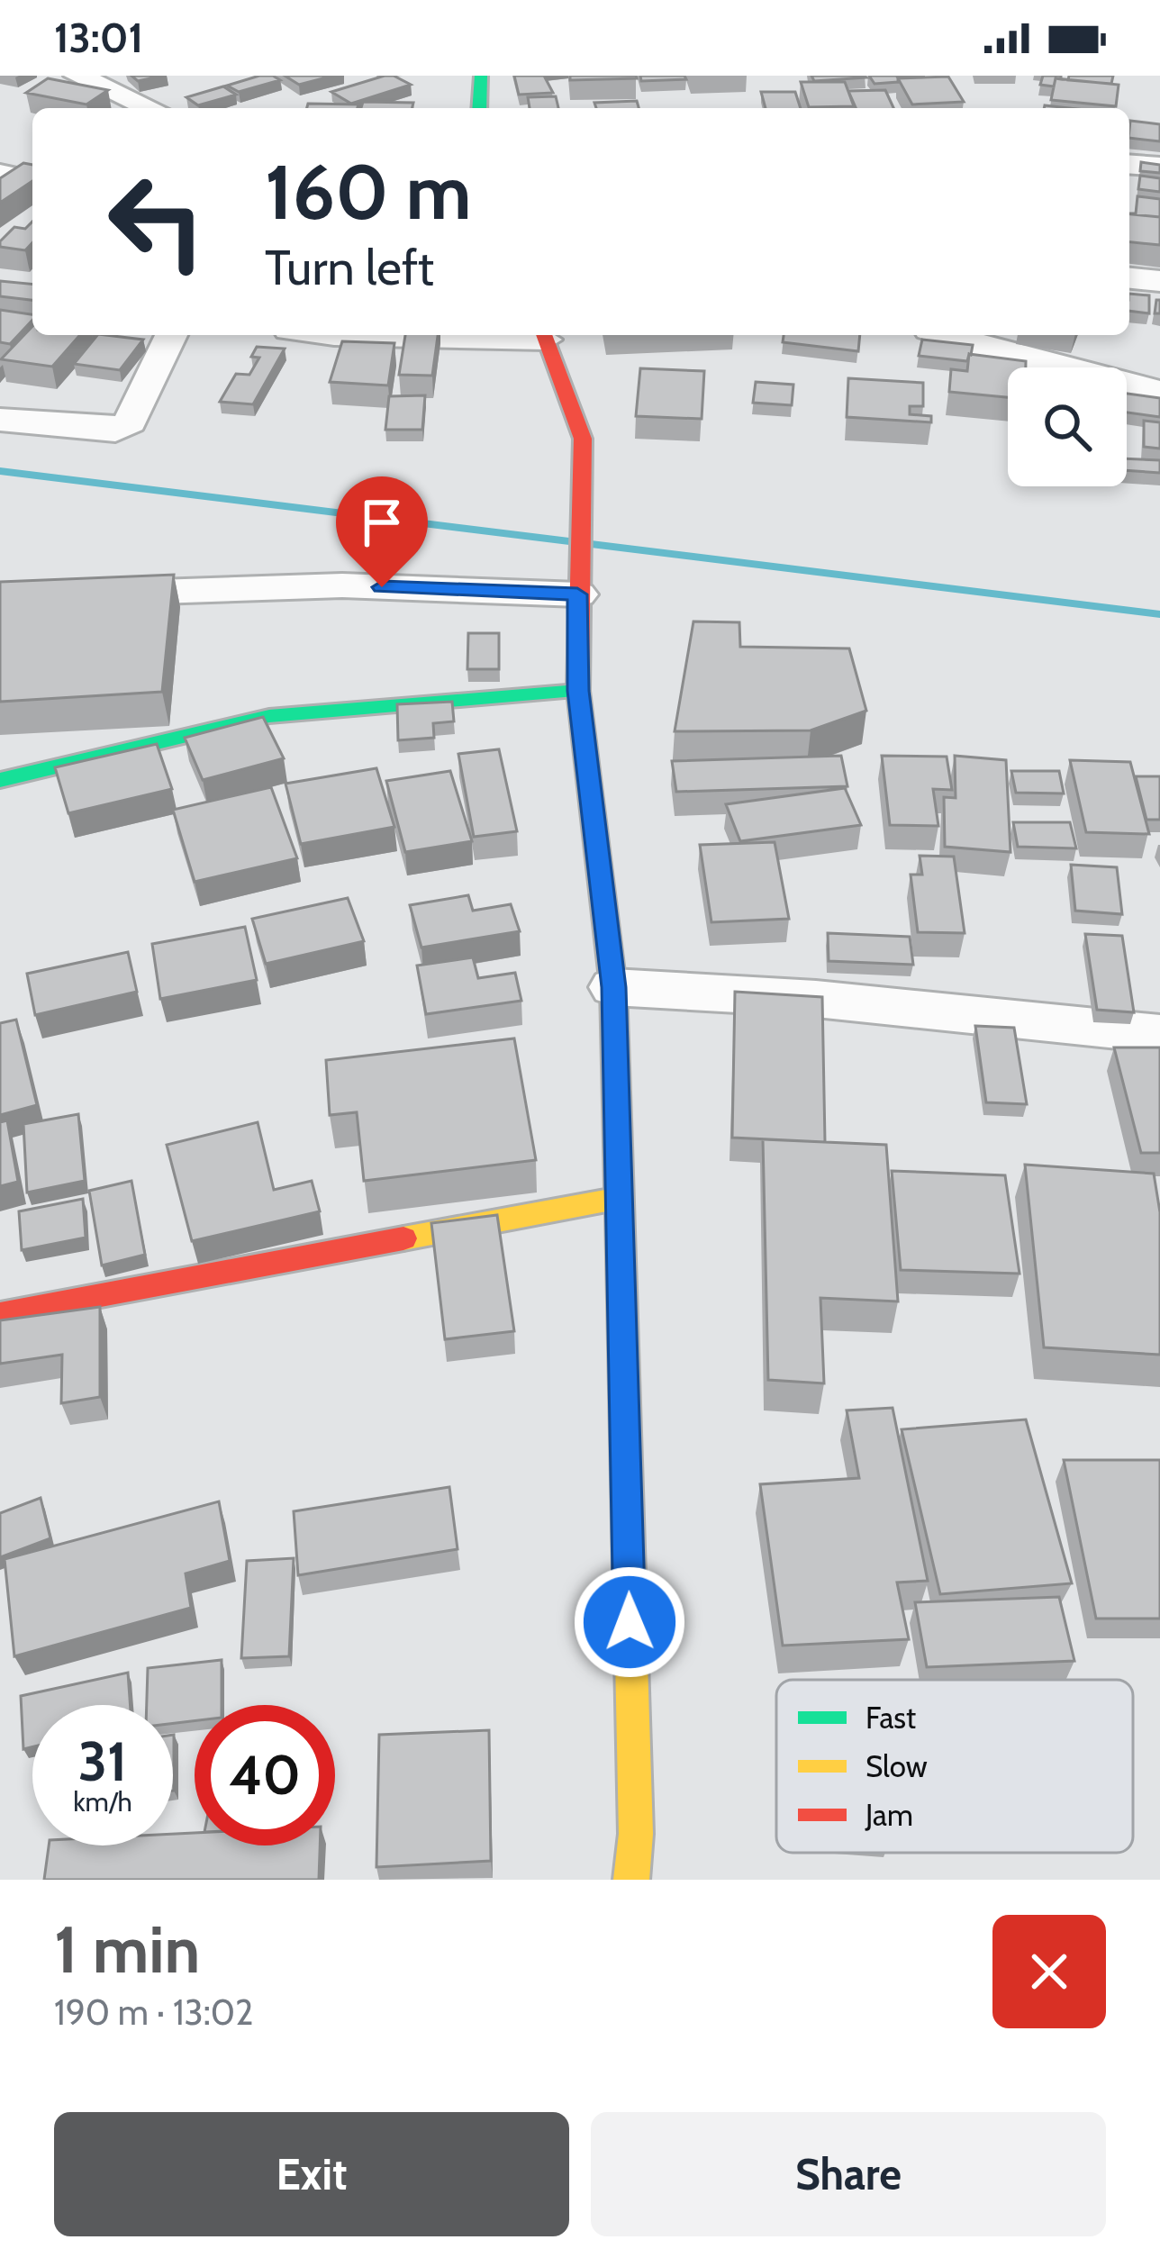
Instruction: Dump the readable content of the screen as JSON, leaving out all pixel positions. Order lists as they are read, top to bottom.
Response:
{
  "legend": ["Fast", "Slow", "Jam"],
  "page": {
    "status": "13:01",
    "turn": ["160 m", "Turn left"],
    "speed": "31 km/h",
    "limit": "40",
    "heading": ["1 min", "190 m · 13:02"],
    "buttons": ["Exit", "Share"]
  }
}
